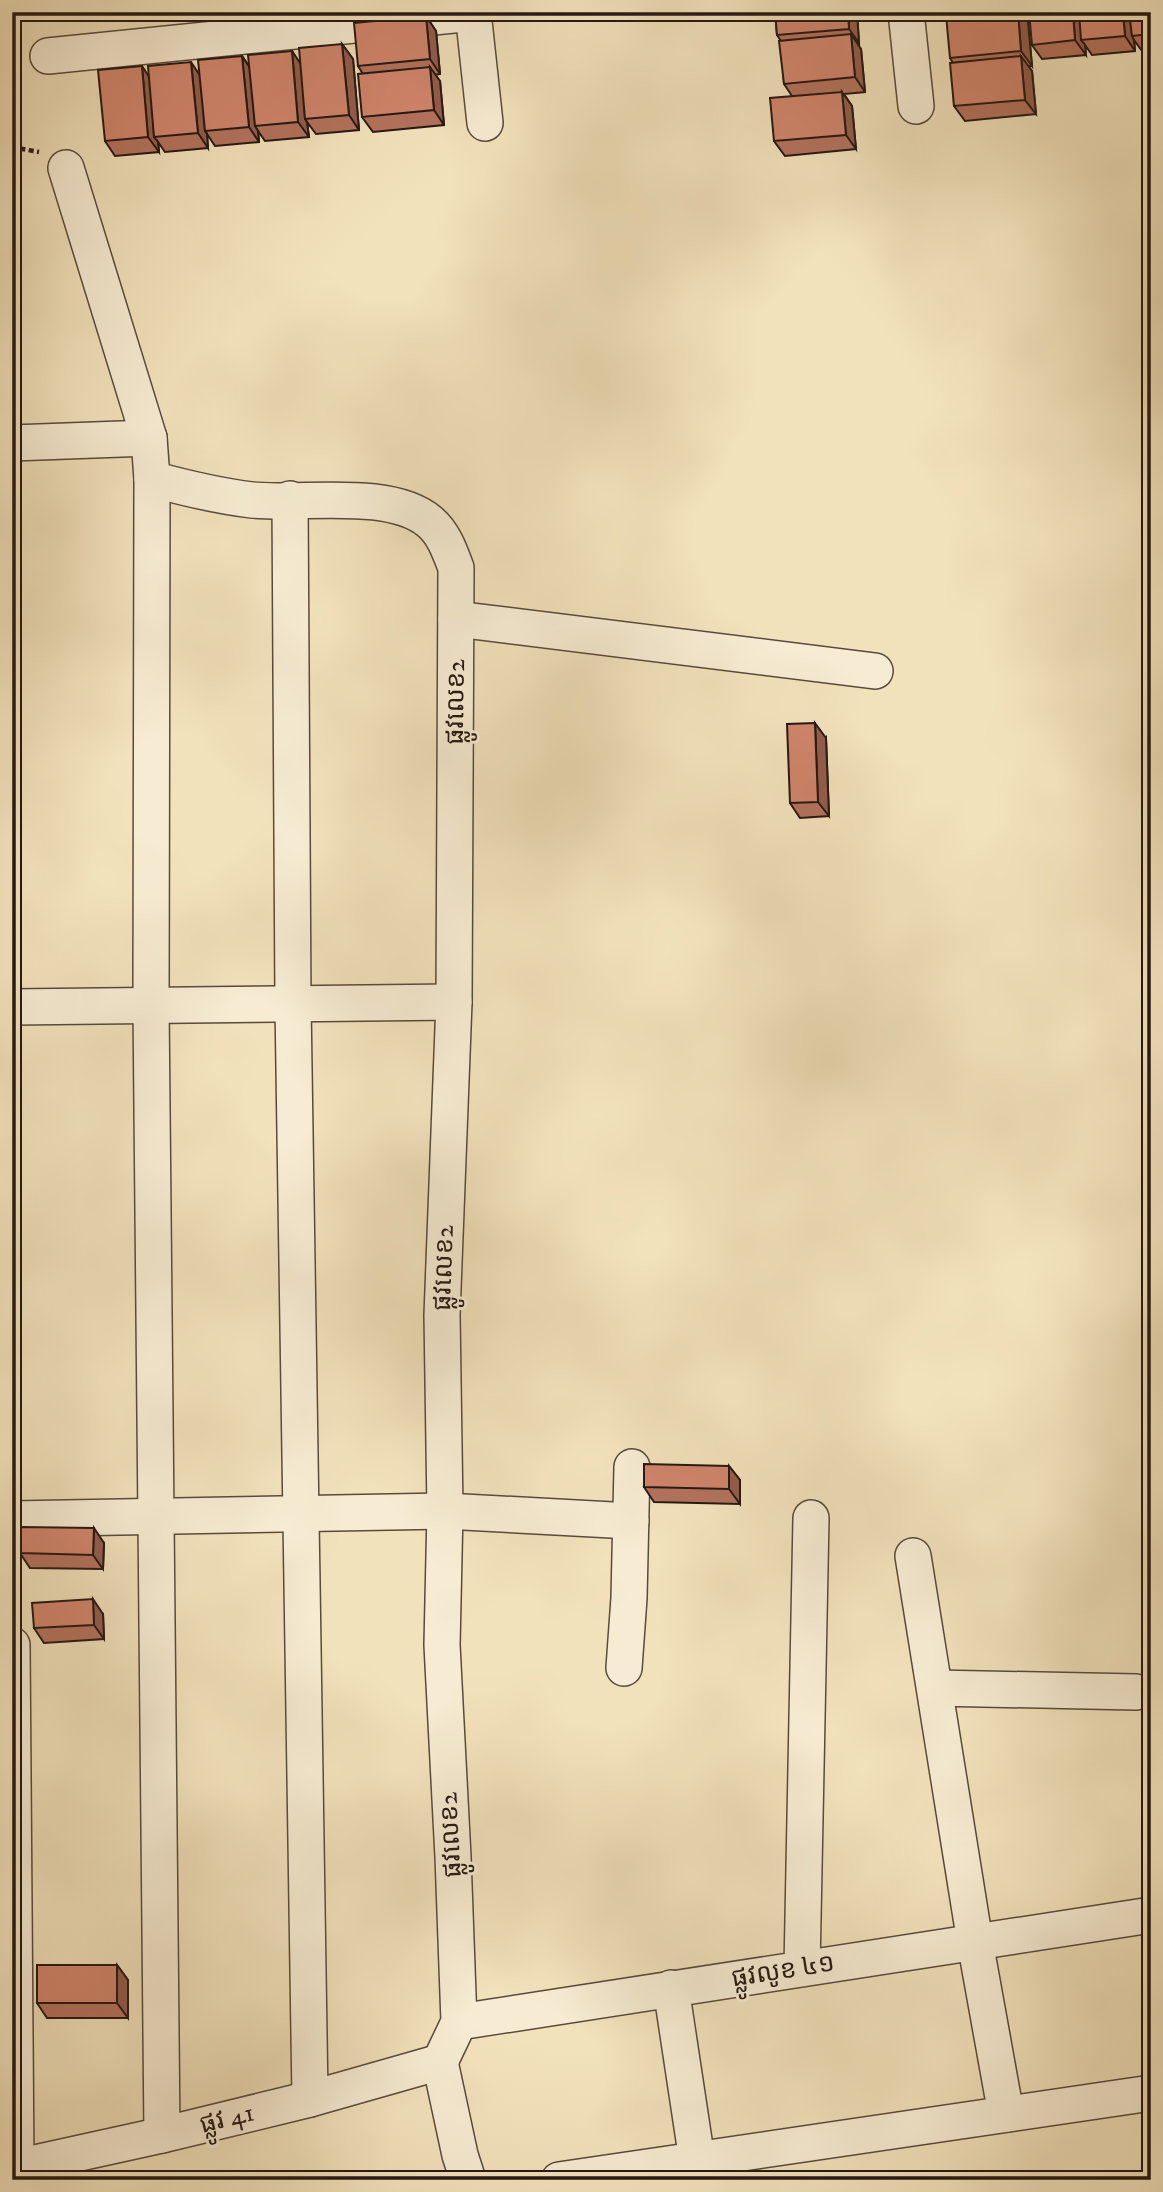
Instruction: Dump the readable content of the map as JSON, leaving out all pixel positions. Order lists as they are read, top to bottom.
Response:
{
  "streets": {
    "street": ["ផ្លូវលេខ2", "ផ្លូវលូខ ៤១", "ផ្លូវ 41"]
  },
  "crossings": [
    ["ផ្លូវលេខ2", "ផ្លូវលូខ ៤១"]
  ]
}
